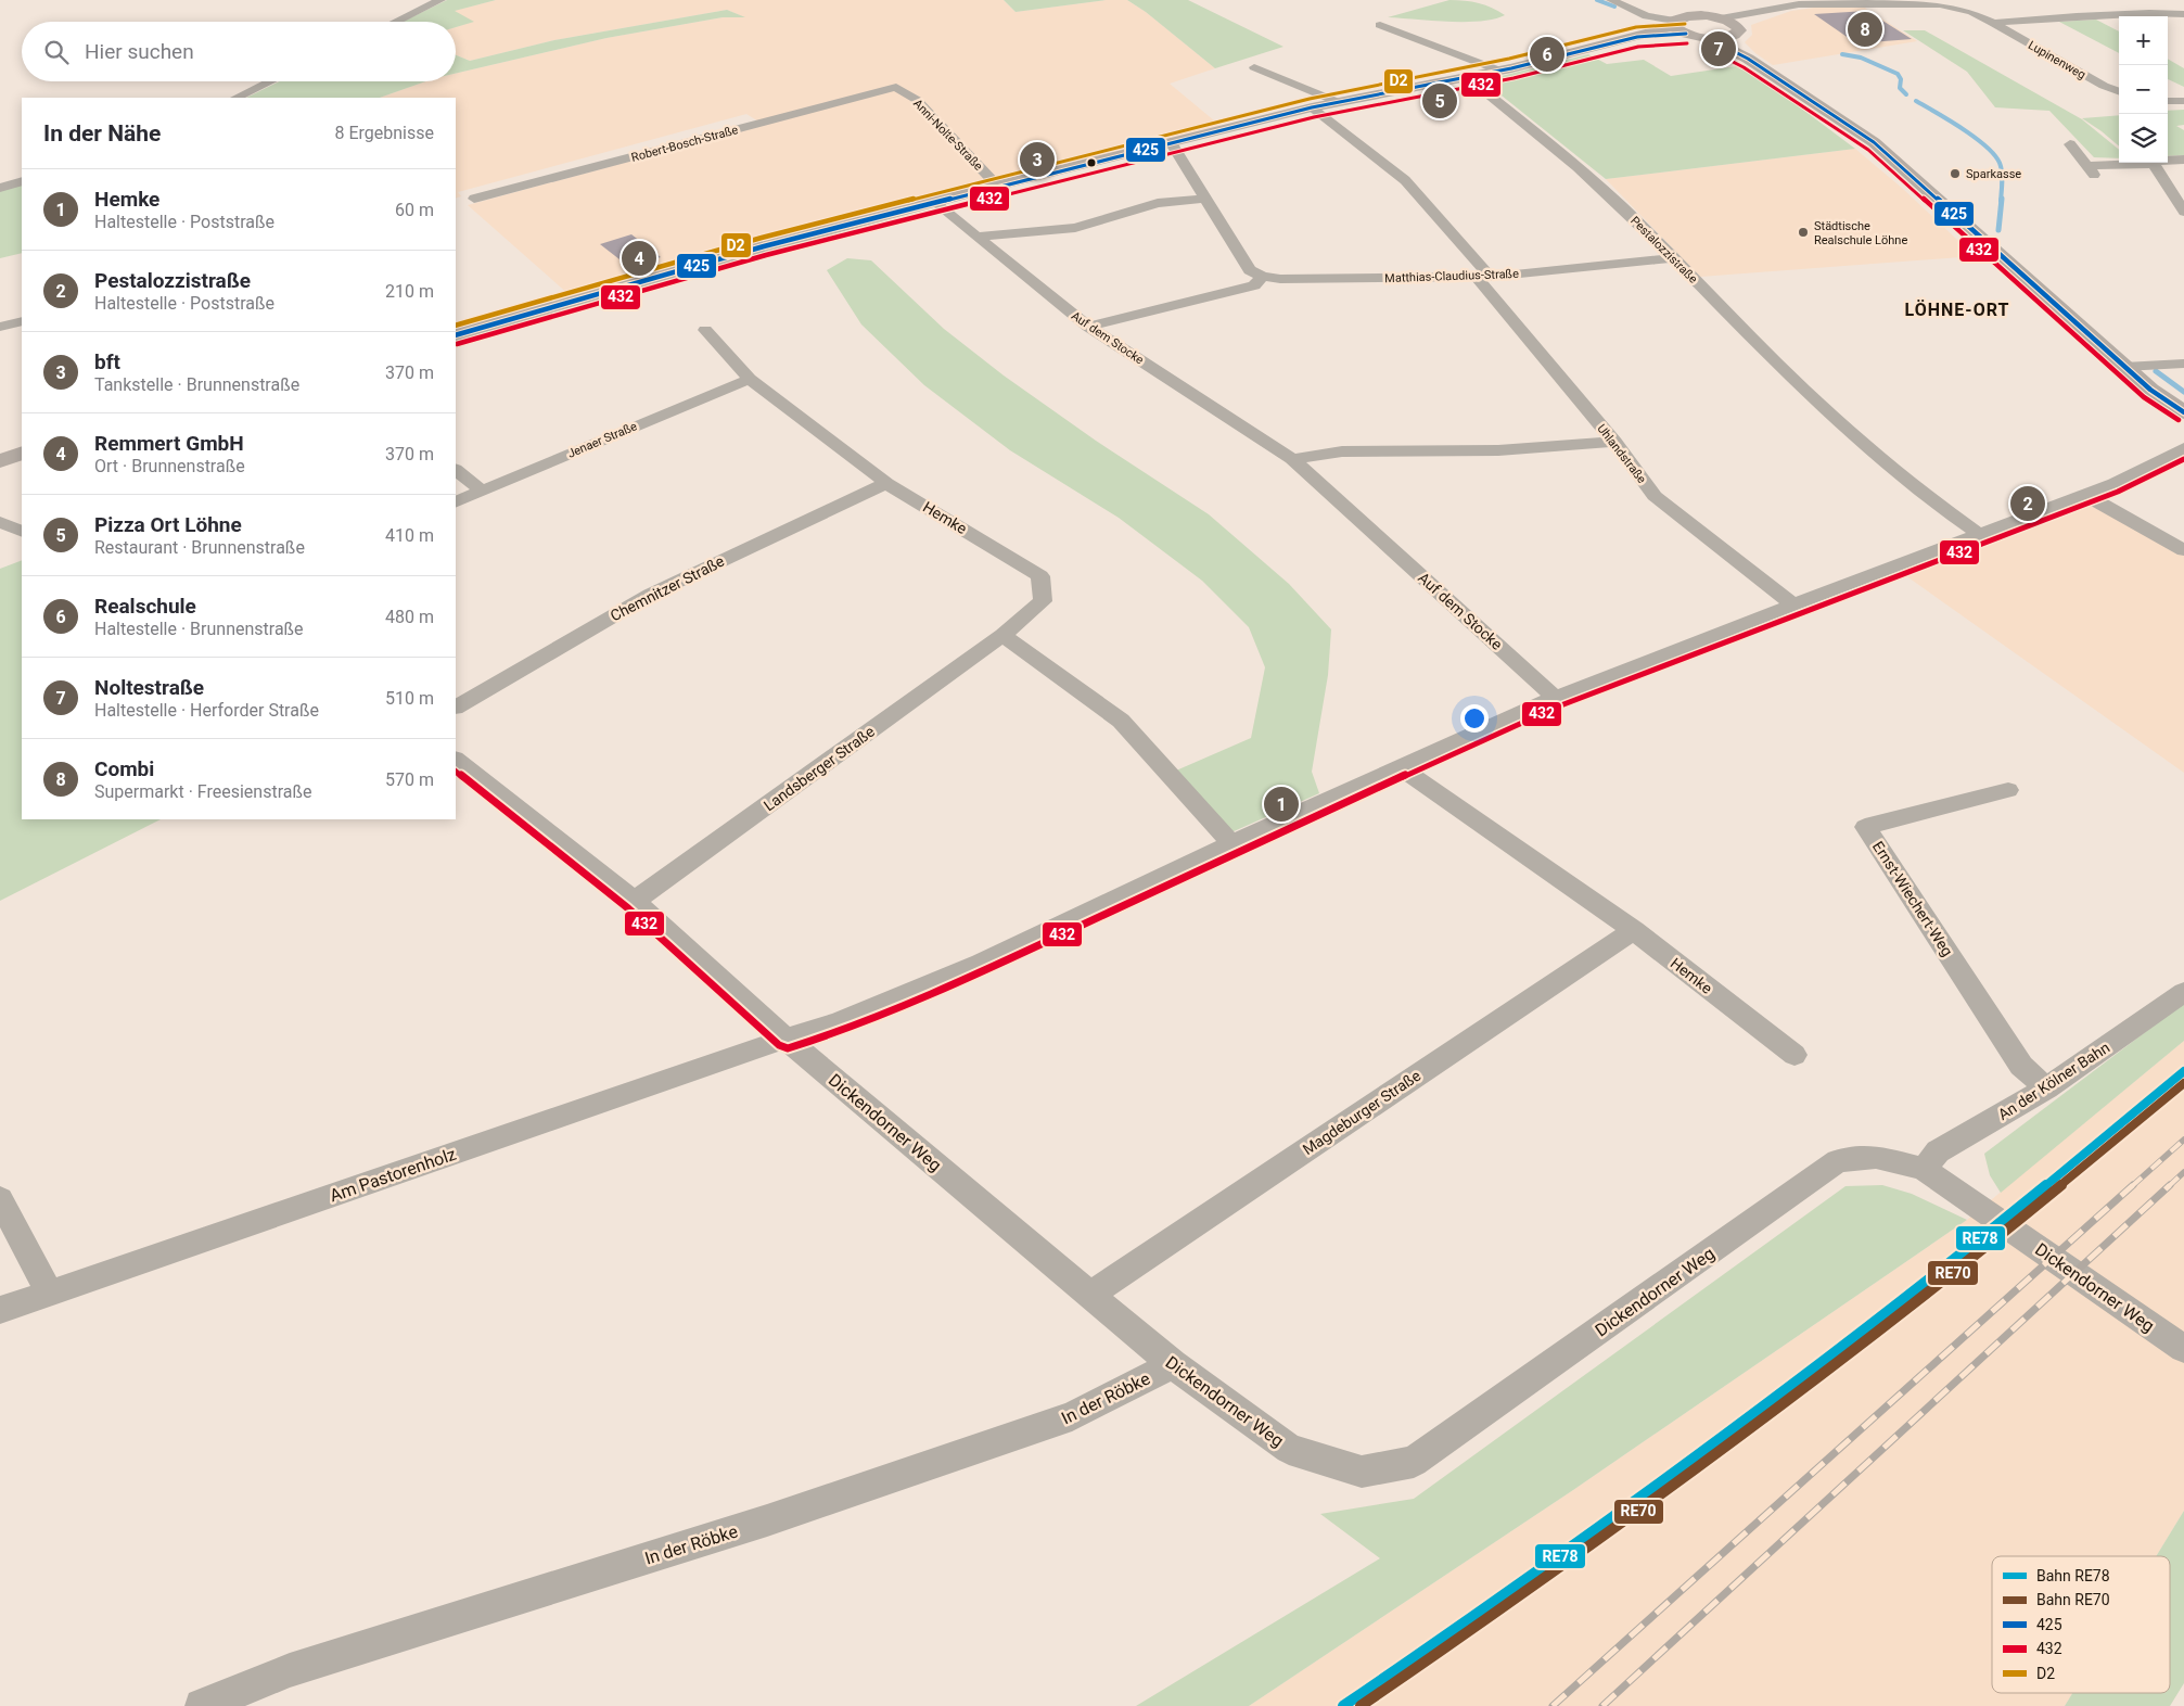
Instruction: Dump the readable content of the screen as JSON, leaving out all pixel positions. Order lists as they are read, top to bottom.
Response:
{
  "streets": {
    "street": [
      "Lupinenweg",
      "Anni-Nolte-Straße",
      "Robert-Bosch-Straße",
      "Pestalozzistraße",
      "Matthias-Claudius-Straße",
      "Auf dem Stocke",
      "Jenaer Straße",
      "Uhlandstraße",
      "Hemke",
      "Chemnitzer Straße",
      "Landsberger Straße",
      "Ernst-Wiechert-Weg",
      "An der Kölner Bahn",
      "Magdeburger Straße",
      "Dickendorner Weg",
      "Am Pastorenholz",
      "In der Röbke"
    ]
  },
  "crossings": [
    ["Anni-Nolte-Straße", "Robert-Bosch-Straße"],
    ["Pestalozzistraße", "Matthias-Claudius-Straße"],
    ["Pestalozzistraße", "Am Pastorenholz"],
    ["Matthias-Claudius-Straße", "Uhlandstraße"],
    ["Auf dem Stocke", "Am Pastorenholz"],
    ["Jenaer Straße", "Hemke"],
    ["Uhlandstraße", "Am Pastorenholz"],
    ["Hemke", "Chemnitzer Straße"],
    ["Hemke", "Landsberger Straße"],
    ["Hemke", "Magdeburger Straße"],
    ["Hemke", "Am Pastorenholz"],
    ["Landsberger Straße", "Dickendorner Weg"],
    ["Ernst-Wiechert-Weg", "An der Kölner Bahn"],
    ["An der Kölner Bahn", "Dickendorner Weg"],
    ["Magdeburger Straße", "Dickendorner Weg"],
    ["Dickendorner Weg", "Am Pastorenholz"],
    ["Dickendorner Weg", "In der Röbke"]
  ],
  "districts": ["LÖHNE-ORT"],
  "places": ["Sparkasse", "Städtische Realschule Löhne"],
  "lines": [
    "transit line D2",
    "transit line 425",
    "transit line 432",
    "rail line RE78",
    "rail line RE70"
  ],
  "legend": [
    "Bahn RE78",
    "Bahn RE70",
    "425",
    "432",
    "D2"
  ],
  "page": {
    "pins": [
      "8",
      "7",
      "6",
      "5",
      "3",
      "4",
      "2",
      "1"
    ],
    "map_buttons": ["+", "−"],
    "search": "Hier suchen",
    "heading": ["In der Nähe", "8 Ergebnisse"],
    "list": [
      {
        "mark": "1",
        "name": "Hemke",
        "note": "Haltestelle · Poststraße",
        "value": "60 m"
      },
      {
        "mark": "2",
        "name": "Pestalozzistraße",
        "note": "Haltestelle · Poststraße",
        "value": "210 m"
      },
      {
        "mark": "3",
        "name": "bft",
        "note": "Tankstelle · Brunnenstraße",
        "value": "370 m"
      },
      {
        "mark": "4",
        "name": "Remmert GmbH",
        "note": "Ort · Brunnenstraße",
        "value": "370 m"
      },
      {
        "mark": "5",
        "name": "Pizza Ort Löhne",
        "note": "Restaurant · Brunnenstraße",
        "value": "410 m"
      },
      {
        "mark": "6",
        "name": "Realschule",
        "note": "Haltestelle · Brunnenstraße",
        "value": "480 m"
      },
      {
        "mark": "7",
        "name": "Noltestraße",
        "note": "Haltestelle · Herforder Straße",
        "value": "510 m"
      },
      {
        "mark": "8",
        "name": "Combi",
        "note": "Supermarkt · Freesienstraße",
        "value": "570 m"
      }
    ]
  }
}
